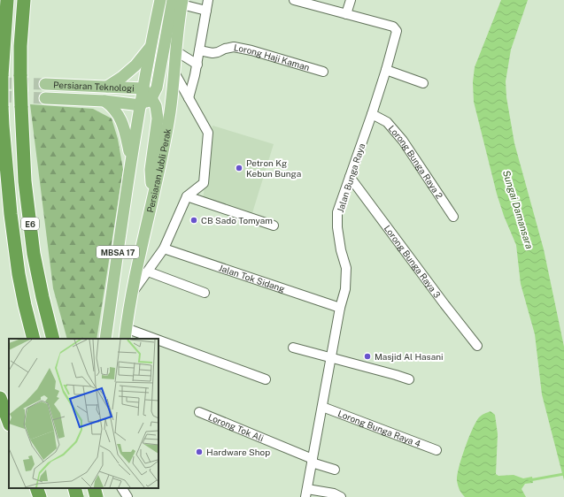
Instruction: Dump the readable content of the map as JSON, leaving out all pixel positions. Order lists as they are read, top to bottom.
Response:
{
  "streets": {
    "highway": ["E6"],
    "main road": ["Persiaran Teknologi", "Persiaran Jubli Perak", "MBSA 17"],
    "street": [
      "Lorong Haji Kaman",
      "Lorong Bunga Raya 2",
      "Jalan Bunga Raya",
      "Lorong Bunga Raya 3",
      "Jalan Tok Sidang",
      "Lorong Tok Ali",
      "Lorong Bunga Raya 4"
    ]
  },
  "crossings": [
    ["Persiaran Teknologi", "MBSA 17"],
    ["Lorong Bunga Raya 2", "Jalan Bunga Raya"],
    ["Jalan Bunga Raya", "Lorong Bunga Raya 3"],
    ["Jalan Bunga Raya", "Jalan Tok Sidang"],
    ["Jalan Bunga Raya", "Lorong Tok Ali"],
    ["Jalan Bunga Raya", "Lorong Bunga Raya 4"]
  ],
  "water": ["Sungai Damansara"],
  "places": [
    "Petron Kg Kebun Bunga",
    "CB Sado Tomyam",
    "Masjid Al Hasani",
    "Hardware Shop"
  ]
}
